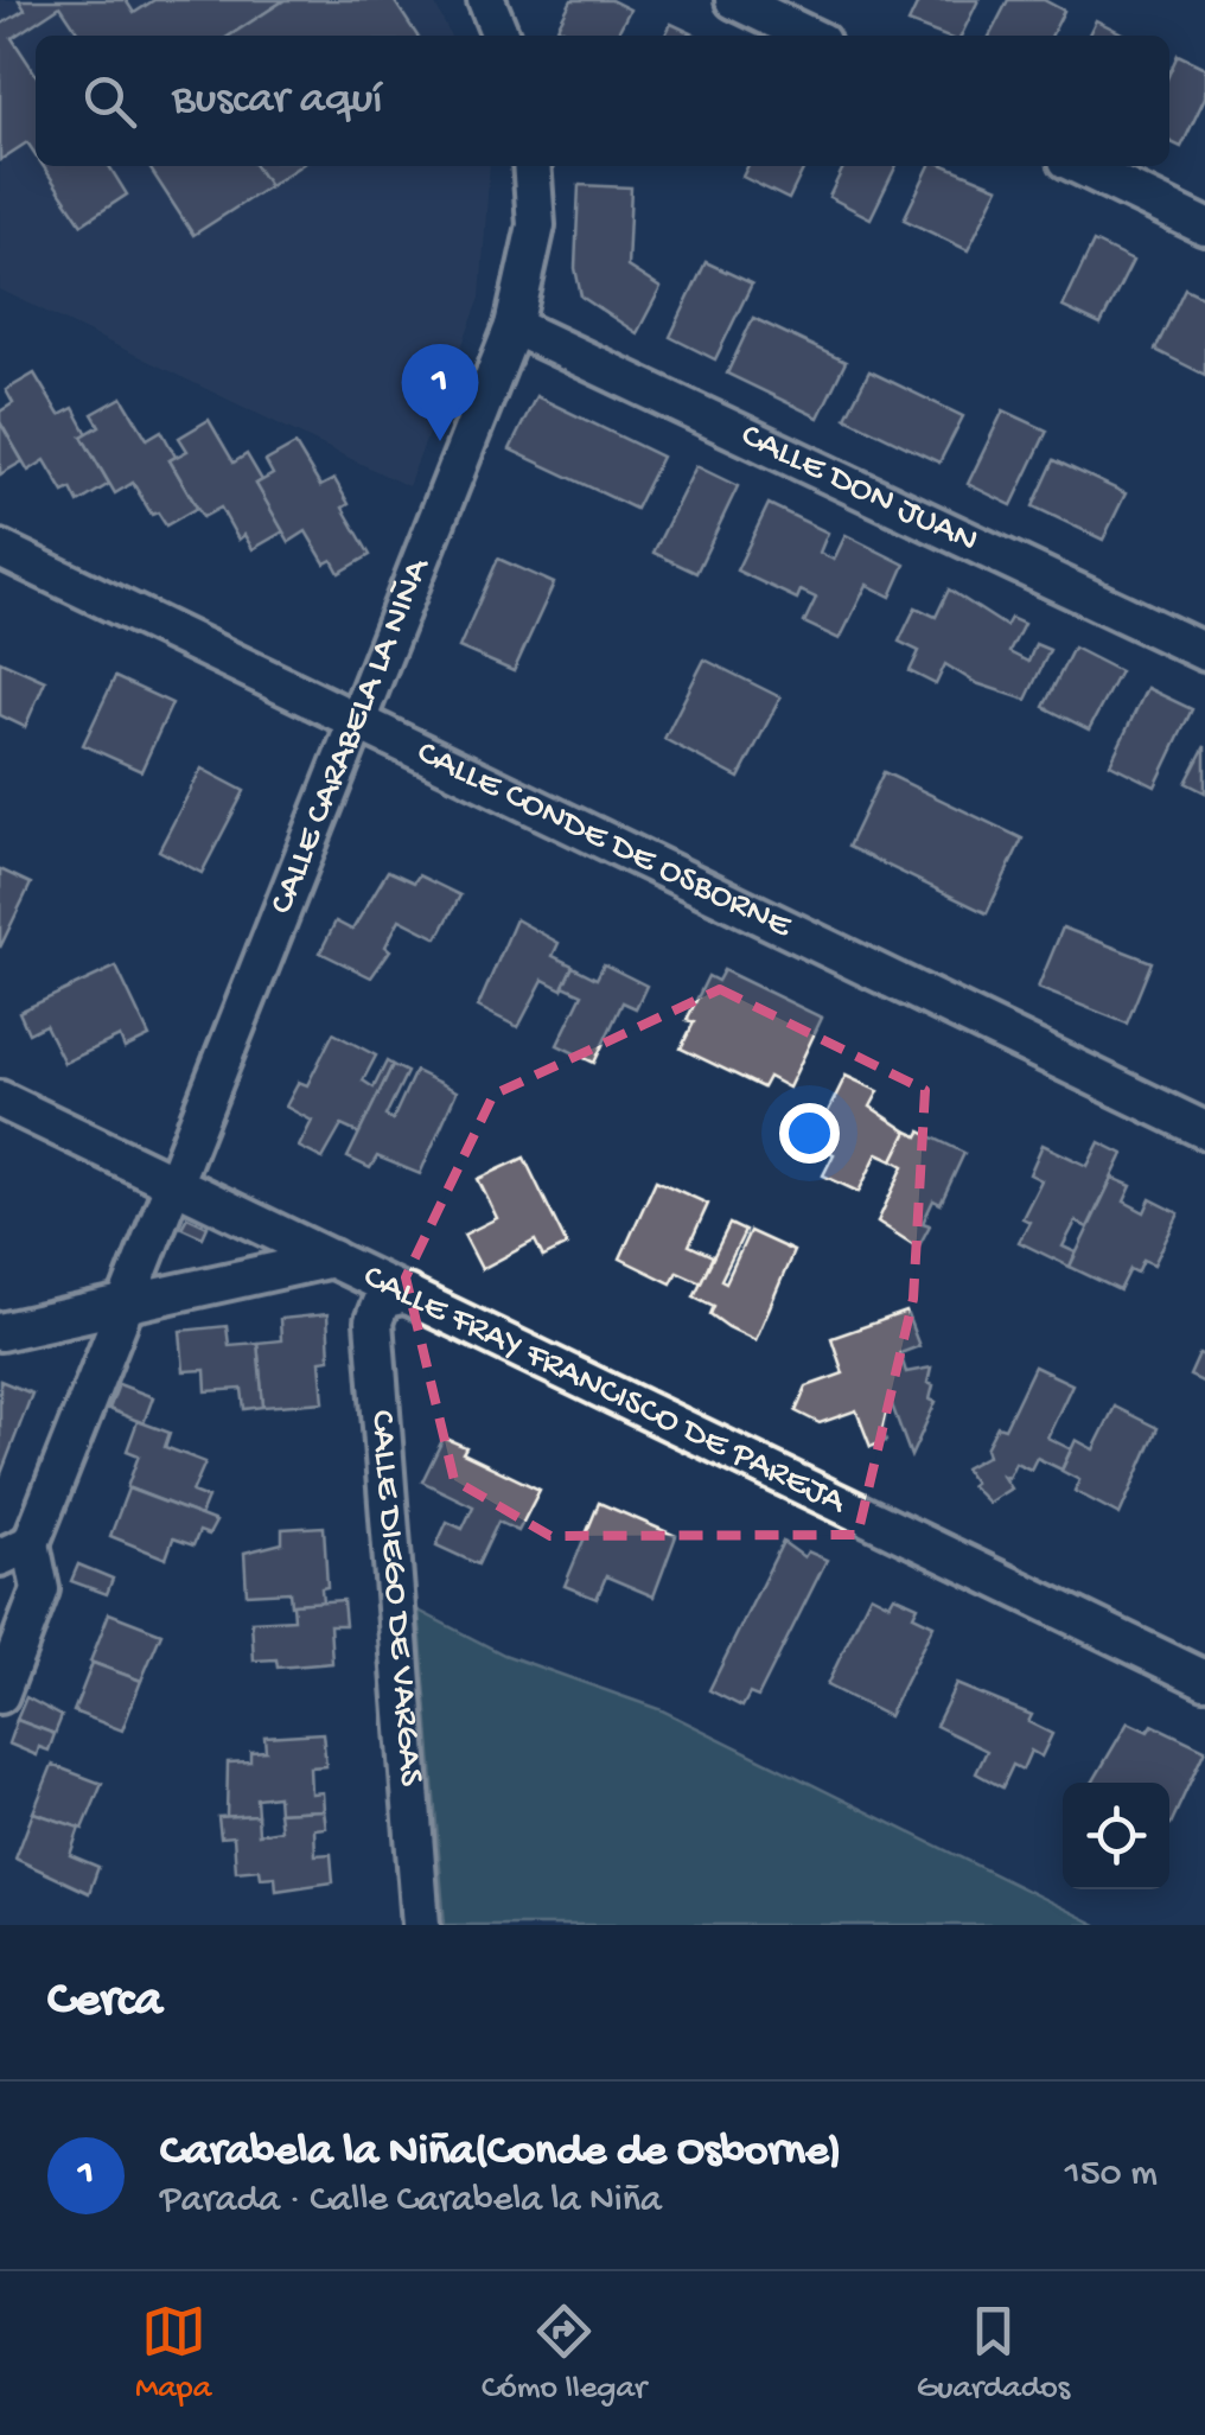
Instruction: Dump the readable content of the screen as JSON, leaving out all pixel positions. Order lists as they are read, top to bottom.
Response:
{
  "streets": {
    "street": [
      "CALLE DON JUAN",
      "CALLE CARABELA LA NIÑA",
      "CALLE CONDE DE OSBORNE",
      "CALLE FRAY FRANCISCO DE PAREJA",
      "CALLE DIEGO DE VARGAS"
    ]
  },
  "crossings": [
    ["CALLE DON JUAN", "CALLE CARABELA LA NIÑA"],
    ["CALLE CARABELA LA NIÑA", "CALLE CONDE DE OSBORNE"],
    ["CALLE CARABELA LA NIÑA", "CALLE FRAY FRANCISCO DE PAREJA"],
    ["CALLE FRAY FRANCISCO DE PAREJA", "CALLE DIEGO DE VARGAS"]
  ],
  "page": {
    "search": "Buscar aquí",
    "pins": "1",
    "heading": "Cerca",
    "list": [
      {
        "mark": "1",
        "name": "Carabela la Niña(Conde de Osborne)",
        "note": "Parada · Calle Carabela la Niña",
        "value": "150 m"
      }
    ],
    "nav": ["Mapa", "Cómo llegar", "Guardados"]
  }
}
